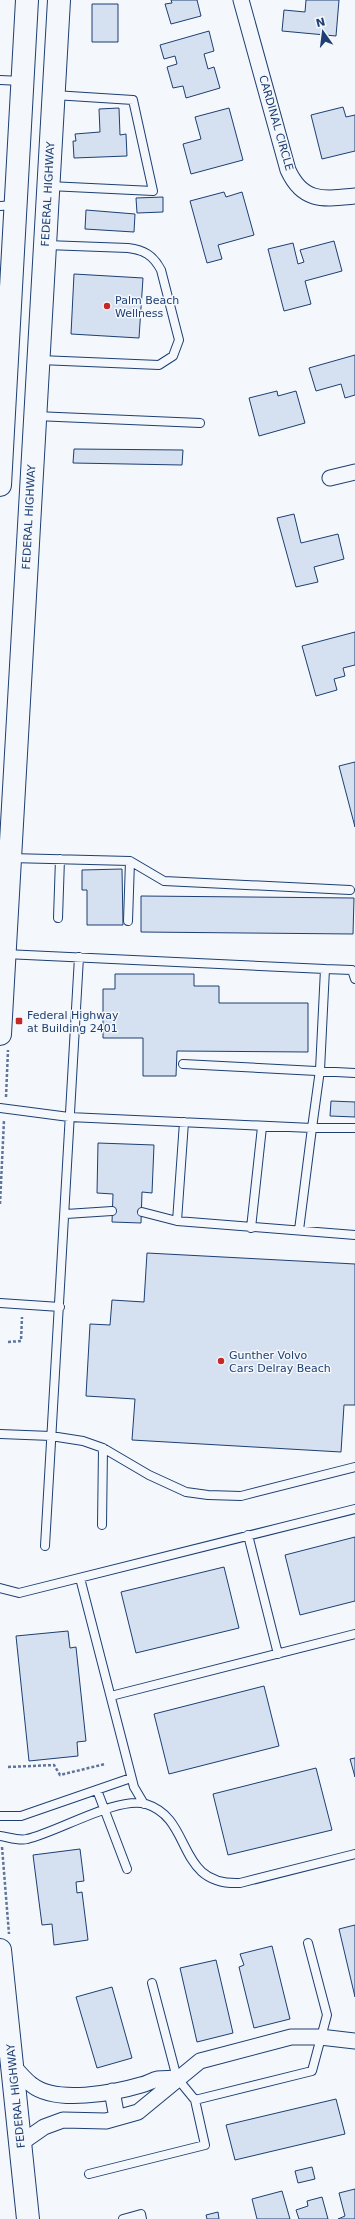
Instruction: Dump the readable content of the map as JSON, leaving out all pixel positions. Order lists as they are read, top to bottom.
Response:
{
  "streets": {
    "main road": ["FEDERAL HIGHWAY"],
    "street": ["CARDINAL CIRCLE"]
  },
  "places": {
    "other": ["Palm Beach Wellness", "Gunther Volvo Cars Delray Beach"],
    "transit": ["Federal Highway at Building 2401"]
  },
  "north": "top"
}
